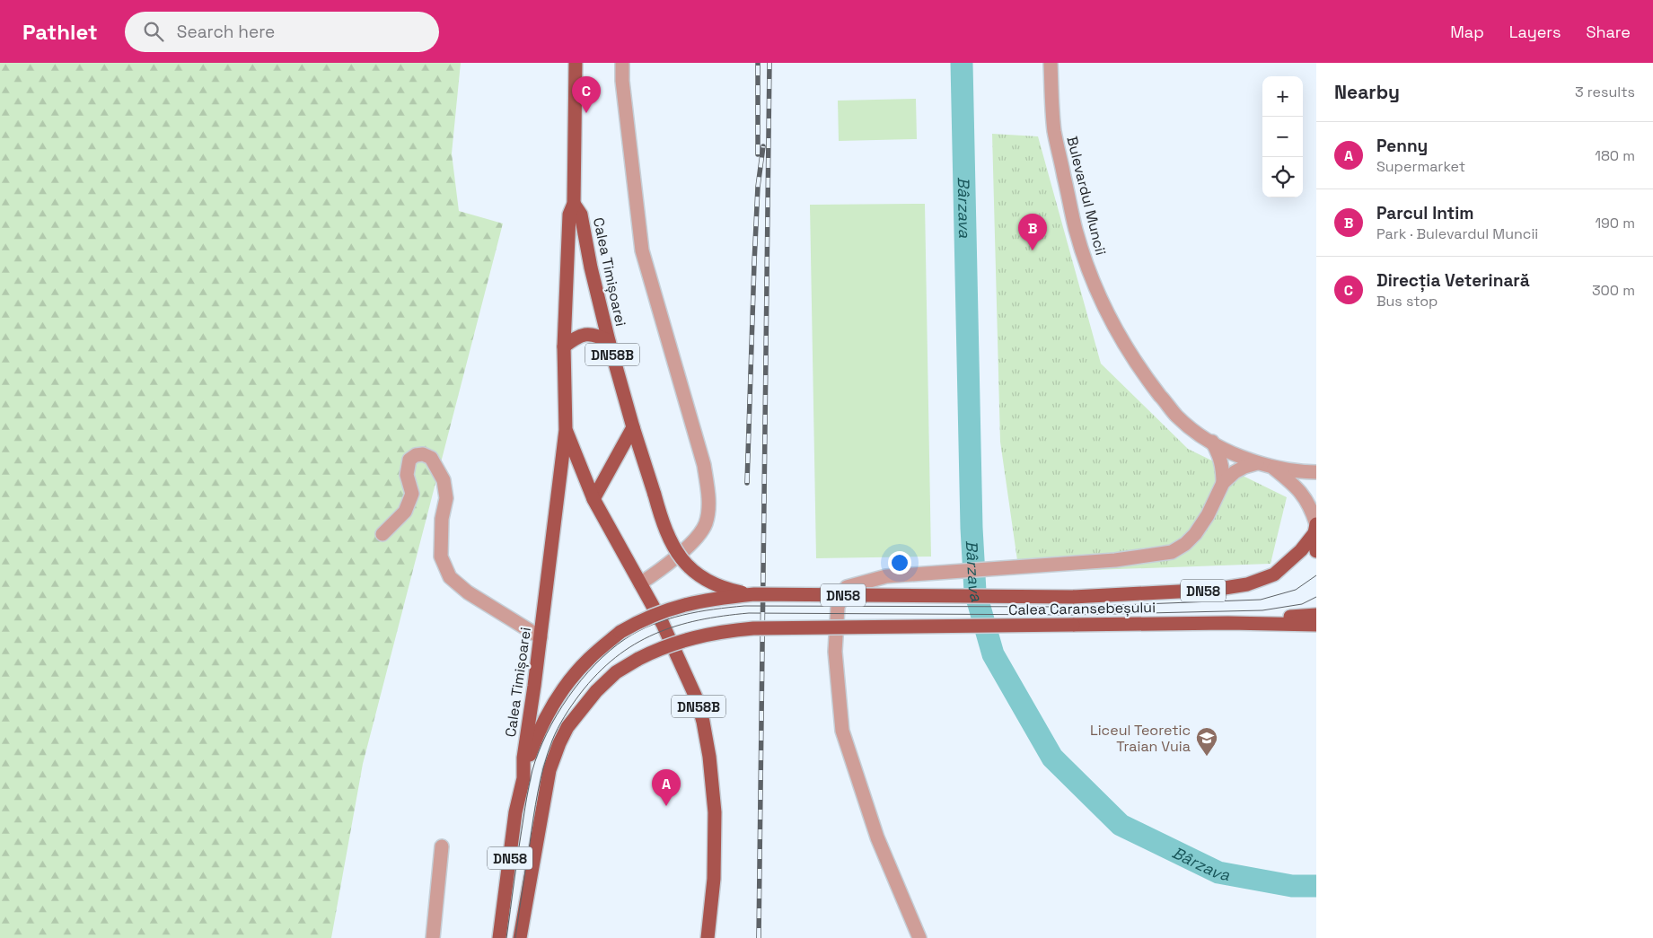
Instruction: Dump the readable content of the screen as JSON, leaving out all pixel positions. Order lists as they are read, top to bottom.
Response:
{
  "streets": {
    "main road": [
      "Calea Timișoarei",
      "DN58B",
      "DN58",
      "Calea Caransebeșului"
    ],
    "street": ["Bulevardul Muncii"]
  },
  "crossings": [
    ["Bulevardul Muncii", "Calea Caransebeșului"],
    ["Calea Timișoarei", "Calea Caransebeșului"]
  ],
  "water": ["Bârzava"],
  "places": {
    "school or university": ["Liceul Teoretic Traian Vuia"]
  },
  "page": {
    "header": "Pathlet",
    "search": "Search here",
    "nav": ["Map", "Layers", "Share"],
    "heading": ["Nearby", "3 results"],
    "map_buttons": ["+", "−"],
    "pins": ["C", "B", "A"],
    "list": [
      {
        "mark": "A",
        "name": "Penny",
        "note": "Supermarket",
        "value": "180 m"
      },
      {
        "mark": "B",
        "name": "Parcul Intim",
        "note": "Park · Bulevardul Muncii",
        "value": "190 m"
      },
      {
        "mark": "C",
        "name": "Direcția Veterinară",
        "note": "Bus stop",
        "value": "300 m"
      }
    ]
  }
}
